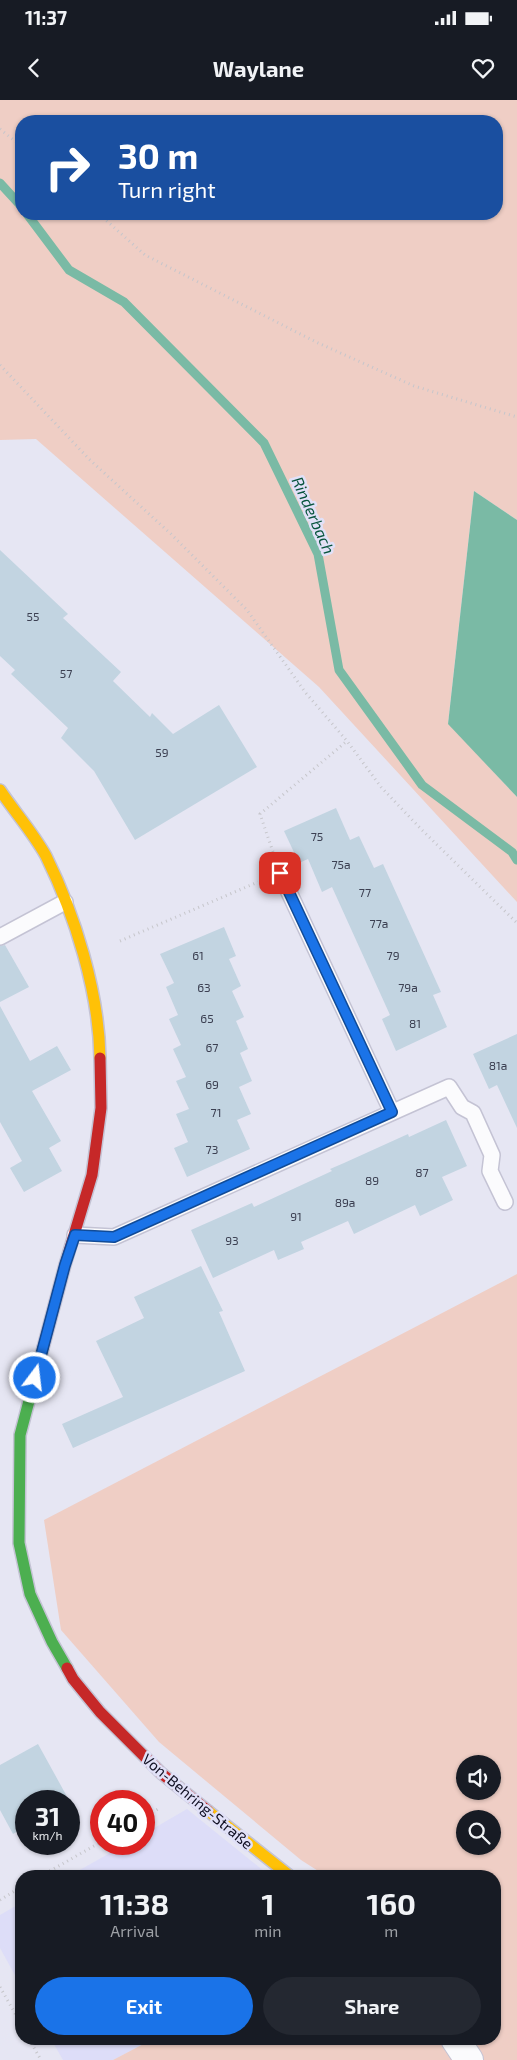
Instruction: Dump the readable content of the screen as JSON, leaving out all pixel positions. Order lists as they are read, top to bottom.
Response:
{
  "streets": {
    "street": ["Von-Behring-Straße"]
  },
  "water": ["Rinderbach"],
  "house_numbers": [
    "55",
    "57",
    "59",
    "75",
    "75a",
    "77",
    "77a",
    "61",
    "79",
    "63",
    "79a",
    "65",
    "81",
    "67",
    "81a",
    "69",
    "71",
    "73",
    "87",
    "89",
    "89a",
    "91",
    "93"
  ],
  "page": {
    "status": "11:37",
    "header": "Waylane",
    "turn": ["30 m", "Turn right"],
    "speed": "31 km/h",
    "limit": "40",
    "eta": [
      "11:38",
      "Arrival",
      "1",
      "min",
      "160",
      "m"
    ],
    "buttons": ["Exit", "Share"]
  }
}
